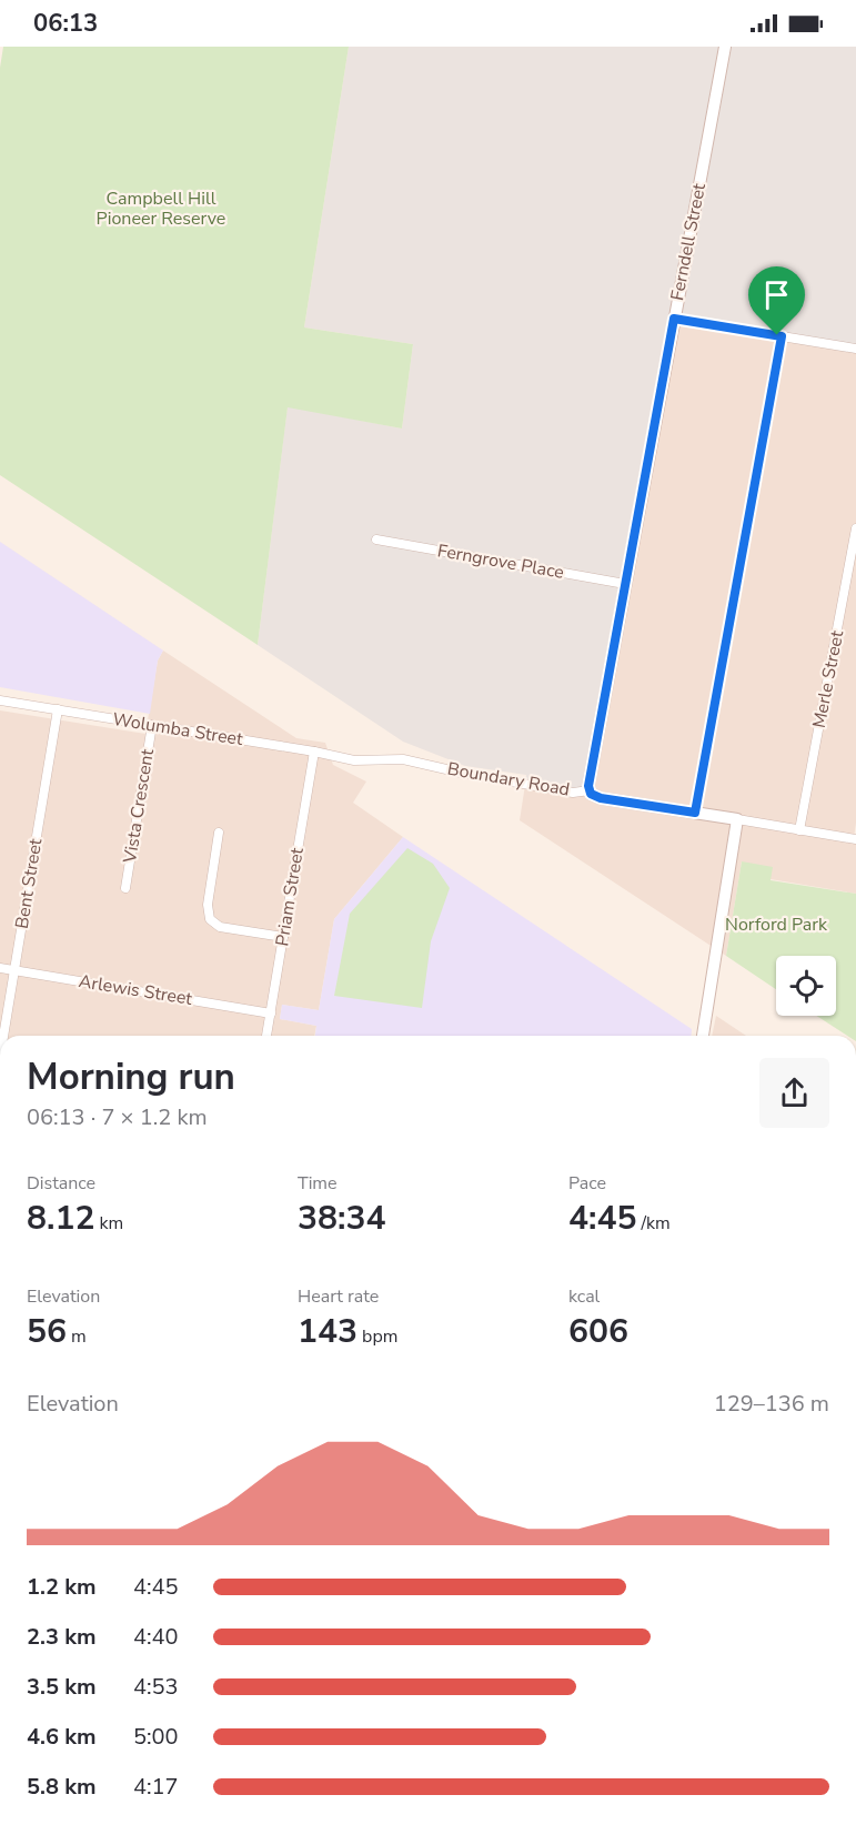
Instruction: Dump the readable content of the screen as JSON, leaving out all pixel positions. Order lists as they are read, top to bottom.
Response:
{
  "streets": {
    "main road": ["Ferndell Street", "Boundary Road"],
    "street": [
      "Ferngrove Place",
      "Merle Street",
      "Wolumba Street",
      "Vista Crescent",
      "Bent Street",
      "Priam Street",
      "Arlewis Street"
    ]
  },
  "crossings": [
    ["Ferndell Street", "Ferngrove Place"],
    ["Ferndell Street", "Boundary Road"],
    ["Merle Street", "Boundary Road"],
    ["Wolumba Street", "Boundary Road"],
    ["Wolumba Street", "Vista Crescent"],
    ["Wolumba Street", "Bent Street"],
    ["Wolumba Street", "Priam Street"],
    ["Bent Street", "Arlewis Street"],
    ["Priam Street", "Arlewis Street"]
  ],
  "parks": ["Campbell Hill Pioneer Reserve", "Norford Park"],
  "page": {
    "status": "06:13",
    "heading": ["Morning run", "06:13 · 7 × 1.2 km"],
    "stats": [
      ["Distance", "8.12 km"],
      ["Time", "38:34"],
      ["Pace", "4:45 /km"],
      ["Elevation", "56 m"],
      ["Heart rate", "143 bpm"],
      ["kcal", "606"]
    ],
    "chart": ["Elevation", "129–136 m"],
    "list": [
      {
        "name": "1.2 km",
        "note": "4:45"
      },
      {
        "name": "2.3 km",
        "note": "4:40"
      },
      {
        "name": "3.5 km",
        "note": "4:53"
      },
      {
        "name": "4.6 km",
        "note": "5:00"
      },
      {
        "name": "5.8 km",
        "note": "4:17"
      }
    ]
  }
}
